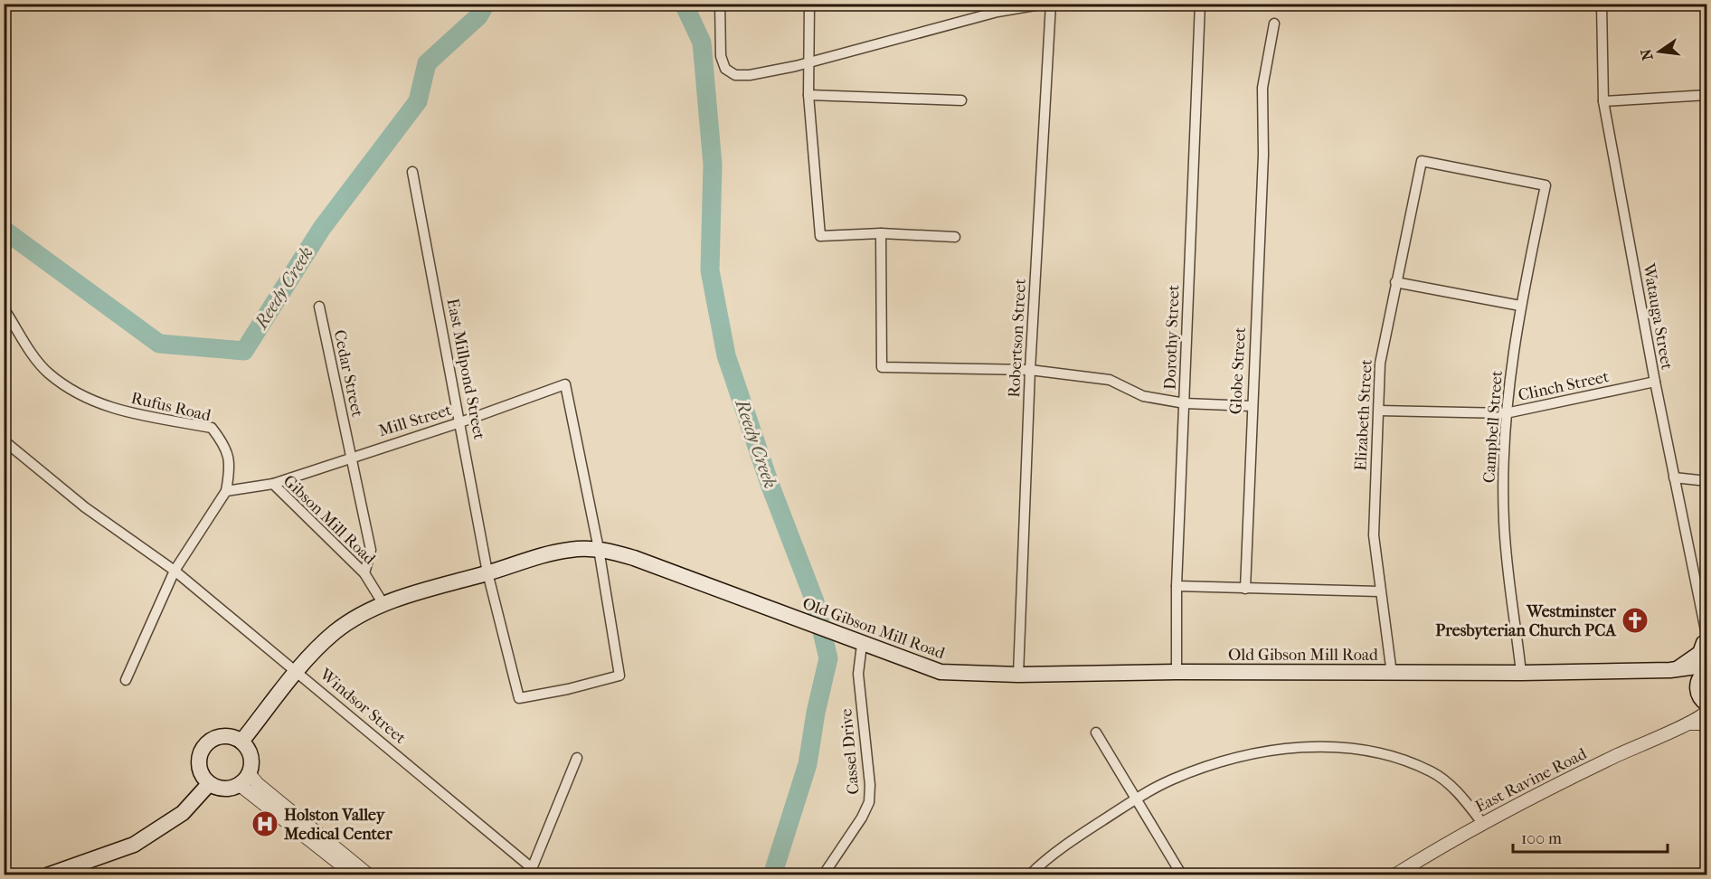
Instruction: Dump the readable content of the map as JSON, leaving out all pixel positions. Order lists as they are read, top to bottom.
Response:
{
  "streets": {
    "main road": ["Old Gibson Mill Road"],
    "street": [
      "Watauga Street",
      "Dorothy Street",
      "Robertson Street",
      "East Millpond Street",
      "Globe Street",
      "Cedar Street",
      "Clinch Street",
      "Rufus Road",
      "Elizabeth Street",
      "Mill Street",
      "Campbell Street",
      "Gibson Mill Road",
      "Windsor Street",
      "Cassel Drive",
      "East Ravine Road"
    ]
  },
  "crossings": [
    ["Watauga Street", "Clinch Street"],
    ["Watauga Street", "Old Gibson Mill Road"],
    ["Dorothy Street", "Old Gibson Mill Road"],
    ["Robertson Street", "Old Gibson Mill Road"],
    ["East Millpond Street", "Mill Street"],
    ["East Millpond Street", "Old Gibson Mill Road"],
    ["Cedar Street", "Mill Street"],
    ["Cedar Street", "Gibson Mill Road"],
    ["Clinch Street", "Elizabeth Street"],
    ["Clinch Street", "Campbell Street"],
    ["Rufus Road", "Gibson Mill Road"],
    ["Elizabeth Street", "Campbell Street"],
    ["Elizabeth Street", "Old Gibson Mill Road"],
    ["Mill Street", "Gibson Mill Road"],
    ["Mill Street", "Old Gibson Mill Road"],
    ["Campbell Street", "Old Gibson Mill Road"],
    ["Gibson Mill Road", "Old Gibson Mill Road"],
    ["Old Gibson Mill Road", "Windsor Street"],
    ["Old Gibson Mill Road", "Cassel Drive"]
  ],
  "water": ["Reedy Creek"],
  "places": {
    "church": ["Westminster Presbyterian Church PCA"],
    "hospital": ["Holston Valley Medical Center"]
  },
  "scale_bar": "100 m",
  "north": "left"
}
